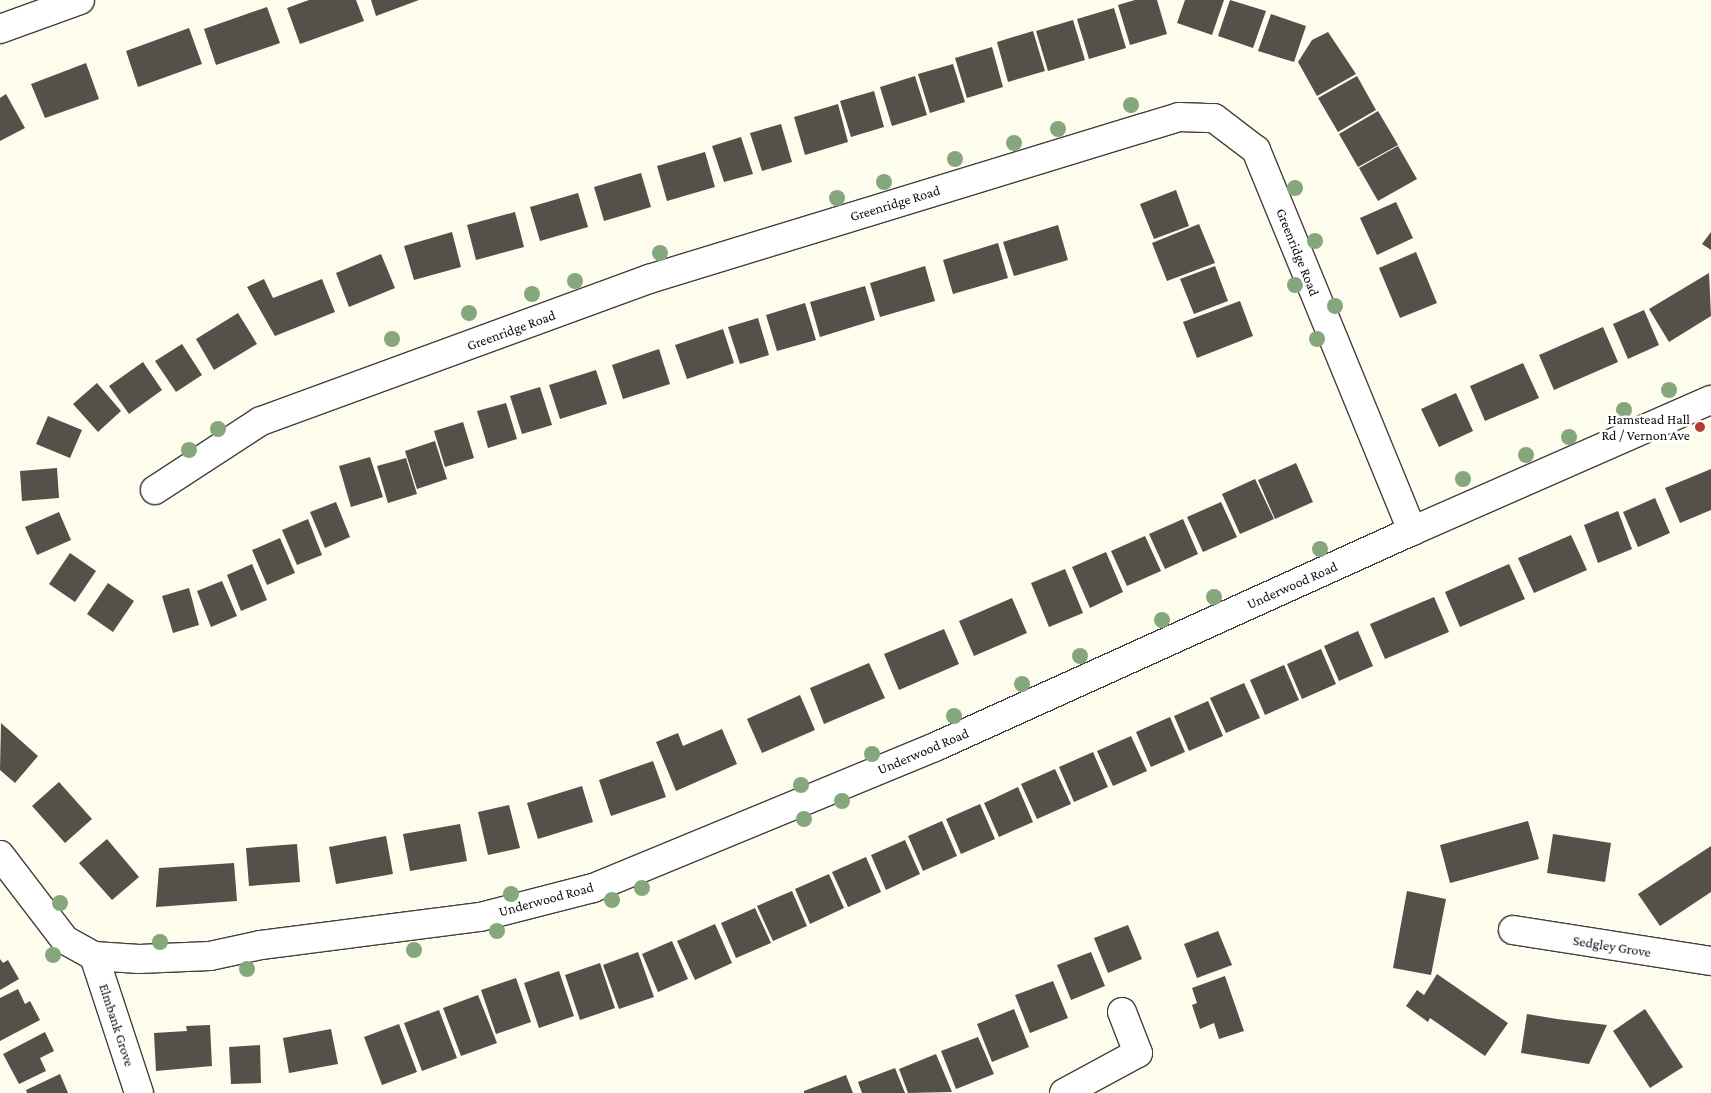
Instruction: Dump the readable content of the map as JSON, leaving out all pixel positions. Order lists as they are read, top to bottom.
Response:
{
  "streets": {
    "street": [
      "Greenridge Road",
      "Underwood Road",
      "Sedgley Grove",
      "Elmbank Grove"
    ]
  },
  "crossings": [
    ["Greenridge Road", "Underwood Road"],
    ["Underwood Road", "Elmbank Grove"]
  ],
  "places": ["Hamstead Hall Rd / Vernon Ave"]
}
